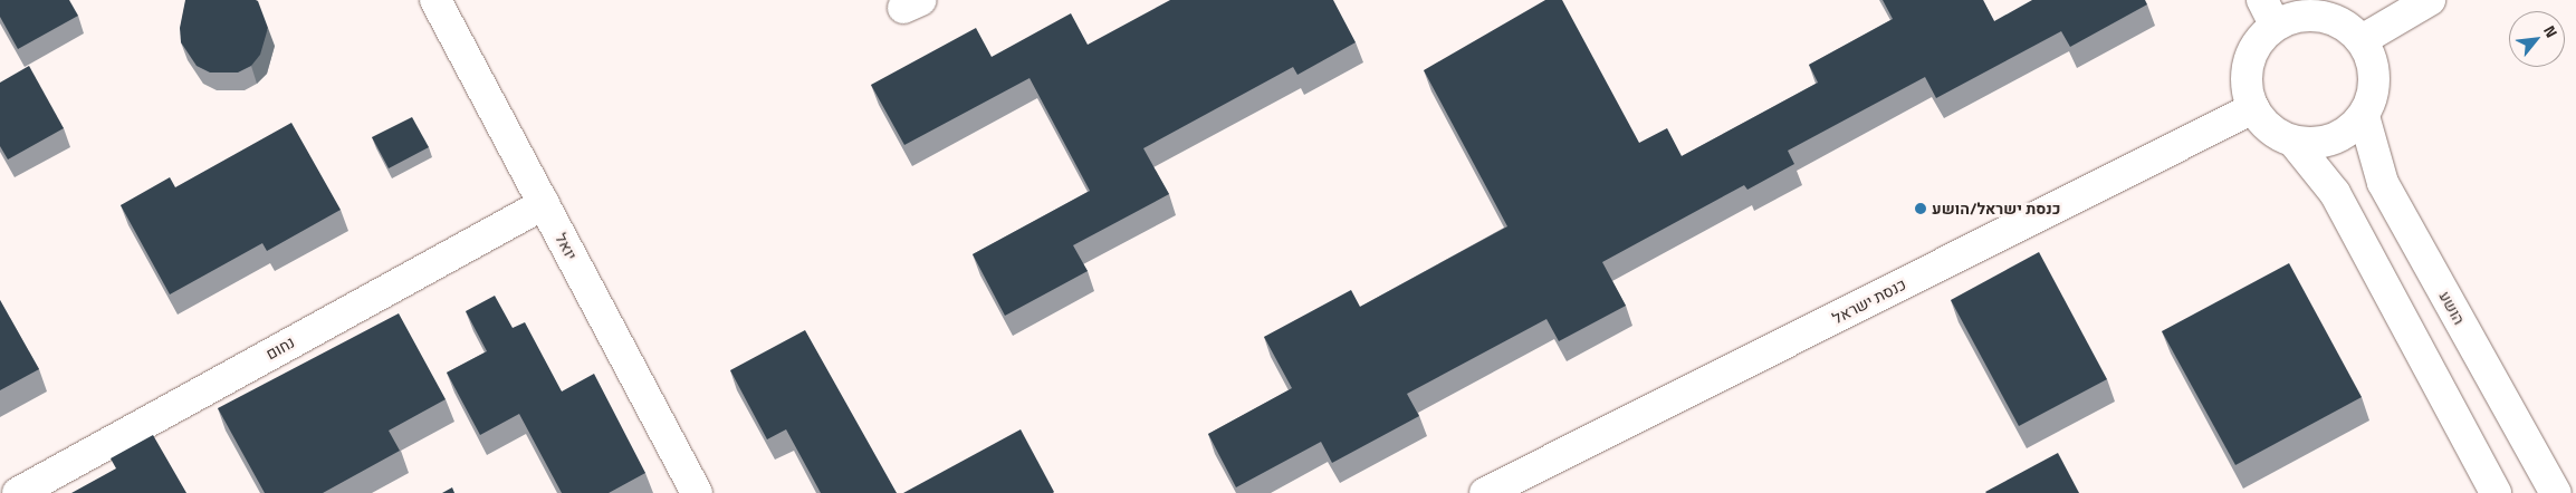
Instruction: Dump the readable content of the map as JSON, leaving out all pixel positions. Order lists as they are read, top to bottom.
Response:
{
  "streets": {
    "street": [
      "יואל",
      "כנסת ישראל",
      "הושע",
      "נחום"
    ]
  },
  "crossings": [
    ["יואל", "נחום"],
    ["כנסת ישראל", "הושע"]
  ],
  "places": ["כנסת ישראל/הושע"],
  "north": "top right"
}
